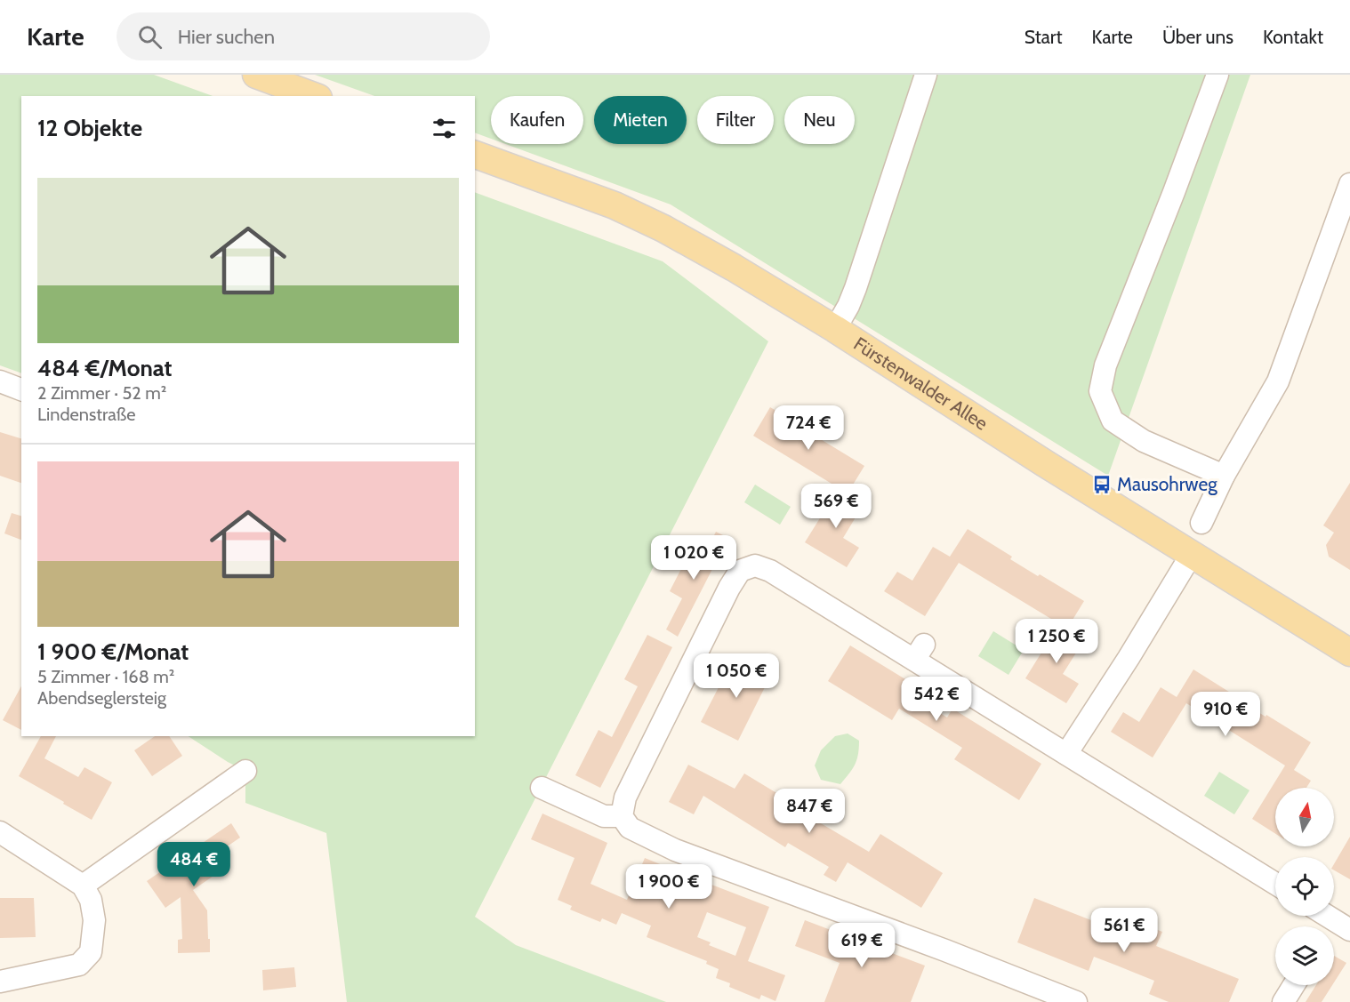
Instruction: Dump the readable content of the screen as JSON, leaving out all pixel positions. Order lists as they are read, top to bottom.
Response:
{
  "streets": {
    "main road": ["Fürstenwalder Allee"]
  },
  "places": {
    "bus stop": ["Mausohrweg"]
  },
  "north": "top",
  "page": {
    "header": "Karte",
    "search": "Hier suchen",
    "nav": [
      "Start",
      "Karte",
      "Über uns",
      "Kontakt"
    ],
    "chip": [
      "Kaufen",
      "Mieten",
      "Filter",
      "Neu"
    ],
    "heading": "12 Objekte",
    "list": [
      {
        "name": "484 €/Monat",
        "note": "2 Zimmer · 52 m² · Lindenstraße"
      },
      {
        "name": "1 900 €/Monat",
        "note": "5 Zimmer · 168 m² · Abendseglersteig"
      }
    ],
    "price": [
      "724 €",
      "569 €",
      "1 020 €",
      "1 250 €",
      "1 050 €",
      "542 €",
      "910 €",
      "847 €",
      "484 €",
      "1 900 €",
      "561 €",
      "619 €"
    ]
  }
}
